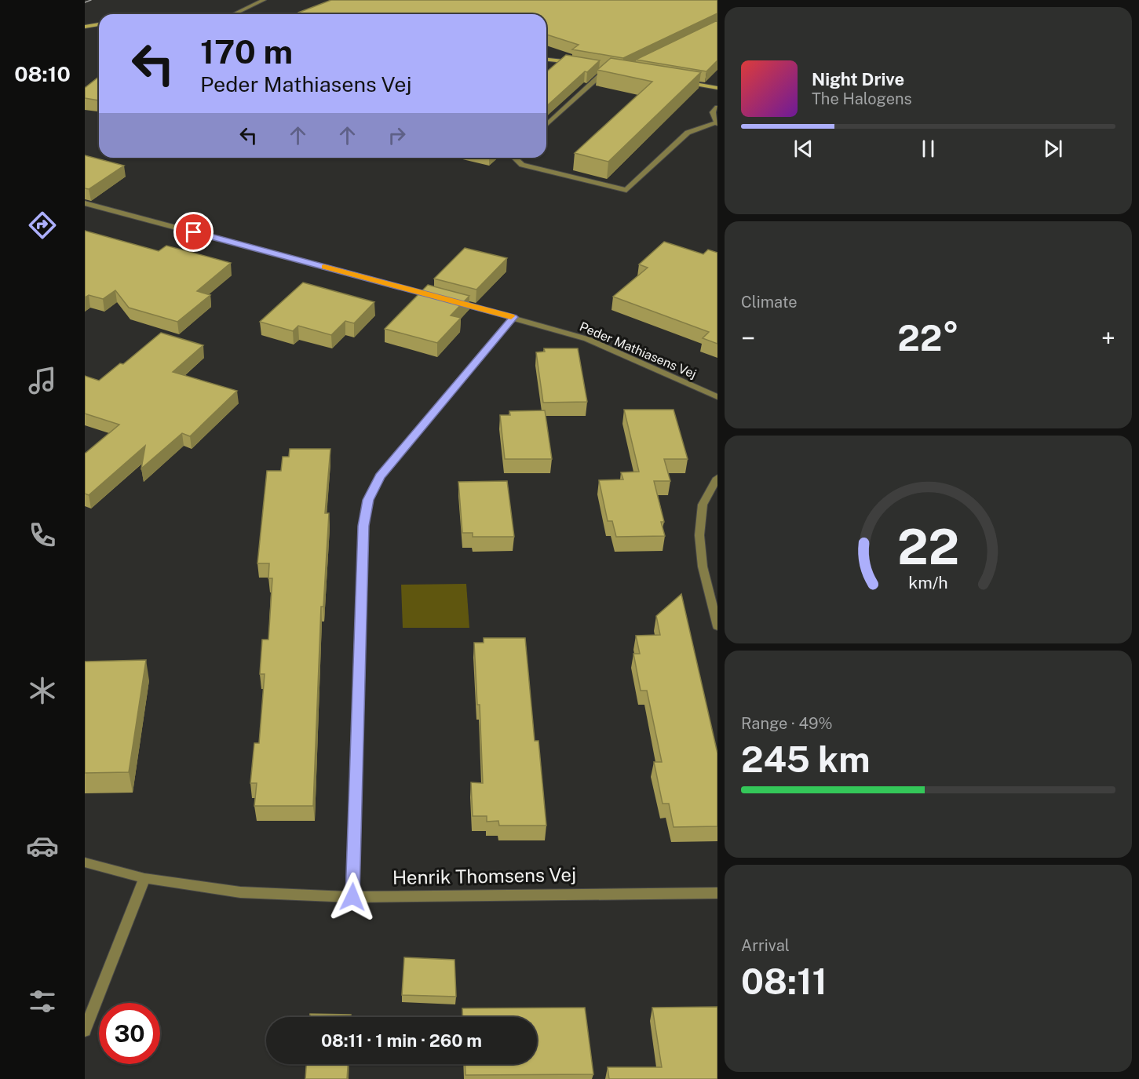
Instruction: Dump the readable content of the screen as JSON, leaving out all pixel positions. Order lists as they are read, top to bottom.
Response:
{
  "streets": {
    "street": ["Peder Mathiasens Vej", "Henrik Thomsens Vej"]
  },
  "page": {
    "tabs": "08:10",
    "turn": ["170 m", "Peder Mathiasens Vej"],
    "song": ["Night Drive", "The Halogens"],
    "tile": [
      "Climate",
      ["Range · 49%", "245 km"],
      ["Arrival", "08:11"]
    ],
    "heat": ["−", "22°", "+"],
    "limit": "30",
    "trip": "08:11 · 1 min · 260 m",
    "gauge": ["22", "km/h"]
  }
}
